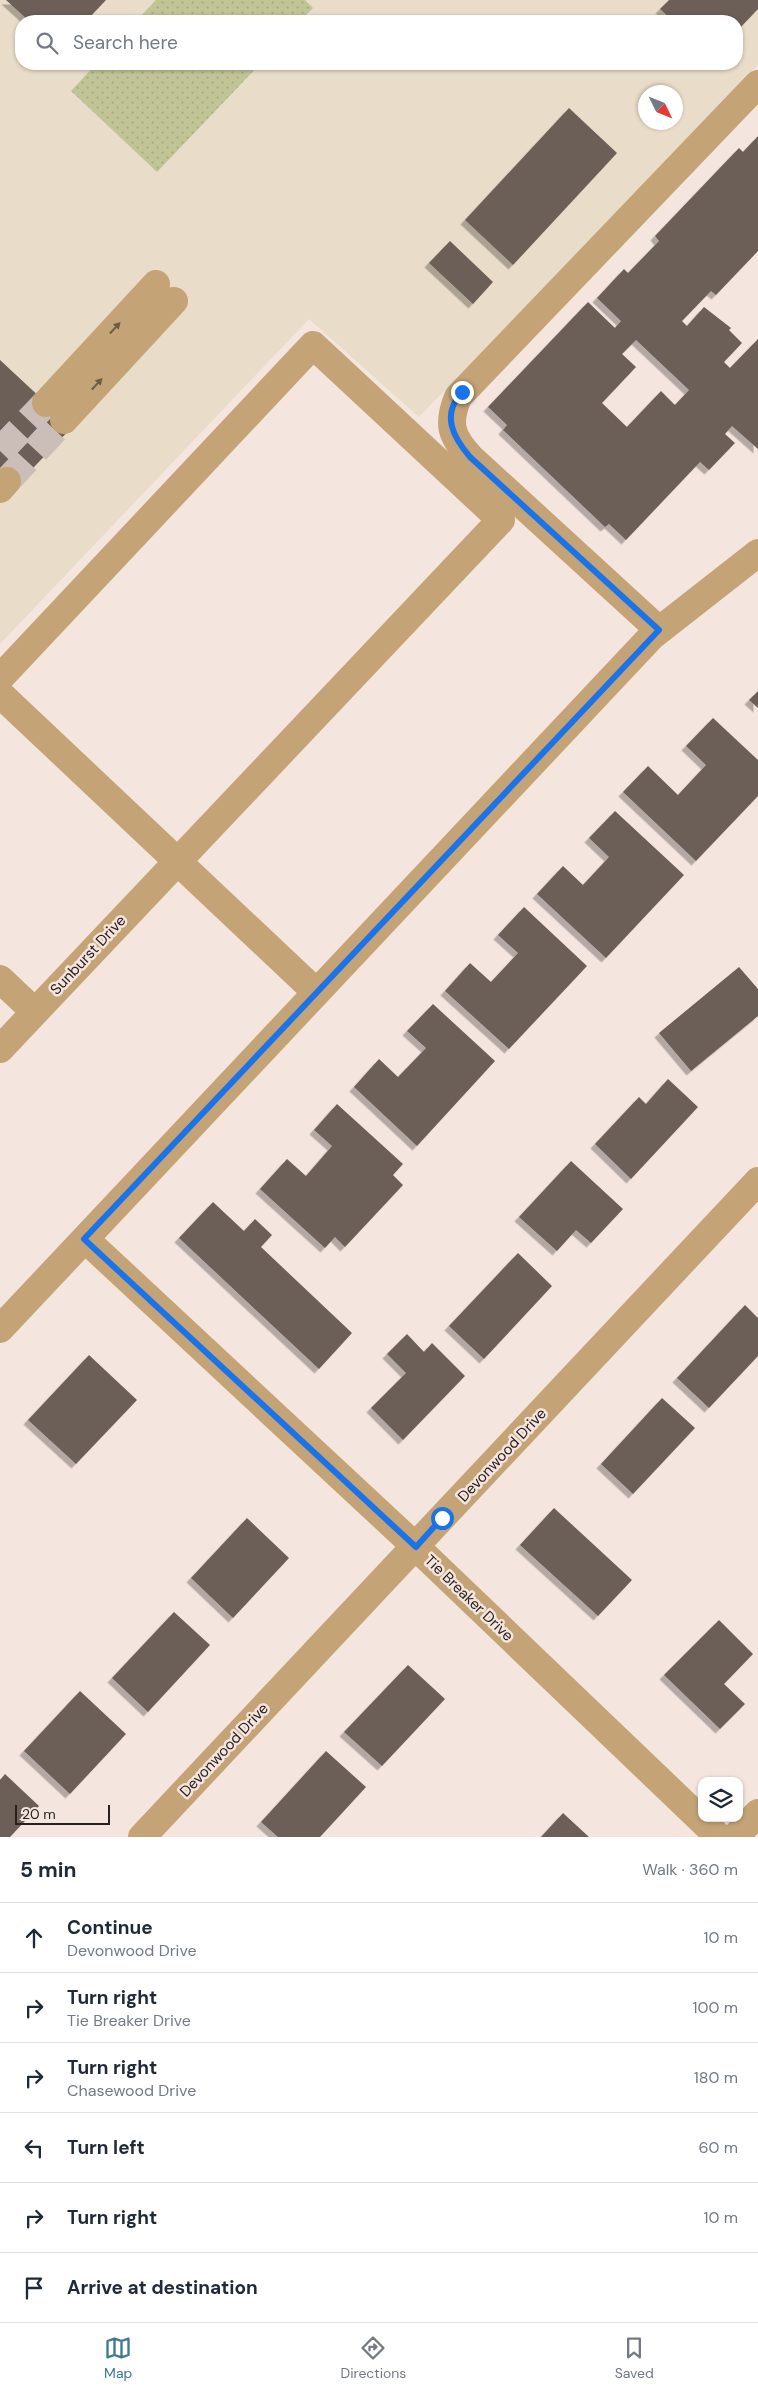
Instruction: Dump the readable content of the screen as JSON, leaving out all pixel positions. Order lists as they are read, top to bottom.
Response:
{
  "streets": {
    "street": ["Sunburst Drive", "Devonwood Drive", "Tie Breaker Drive"]
  },
  "crossings": [
    ["Devonwood Drive", "Tie Breaker Drive"]
  ],
  "scale_bar": "20 m",
  "north": "bottom right",
  "page": {
    "search": "Search here",
    "scale": "20 m",
    "heading": ["5 min", "Walk · 360 m"],
    "list": [
      ["Continue", "Devonwood Drive", "10 m"],
      ["Turn right", "Tie Breaker Drive", "100 m"],
      ["Turn right", "Chasewood Drive", "180 m"],
      ["Turn left", "60 m"],
      ["Turn right", "10 m"],
      "Arrive at destination"
    ],
    "nav": ["Map", "Directions", "Saved"]
  }
}
